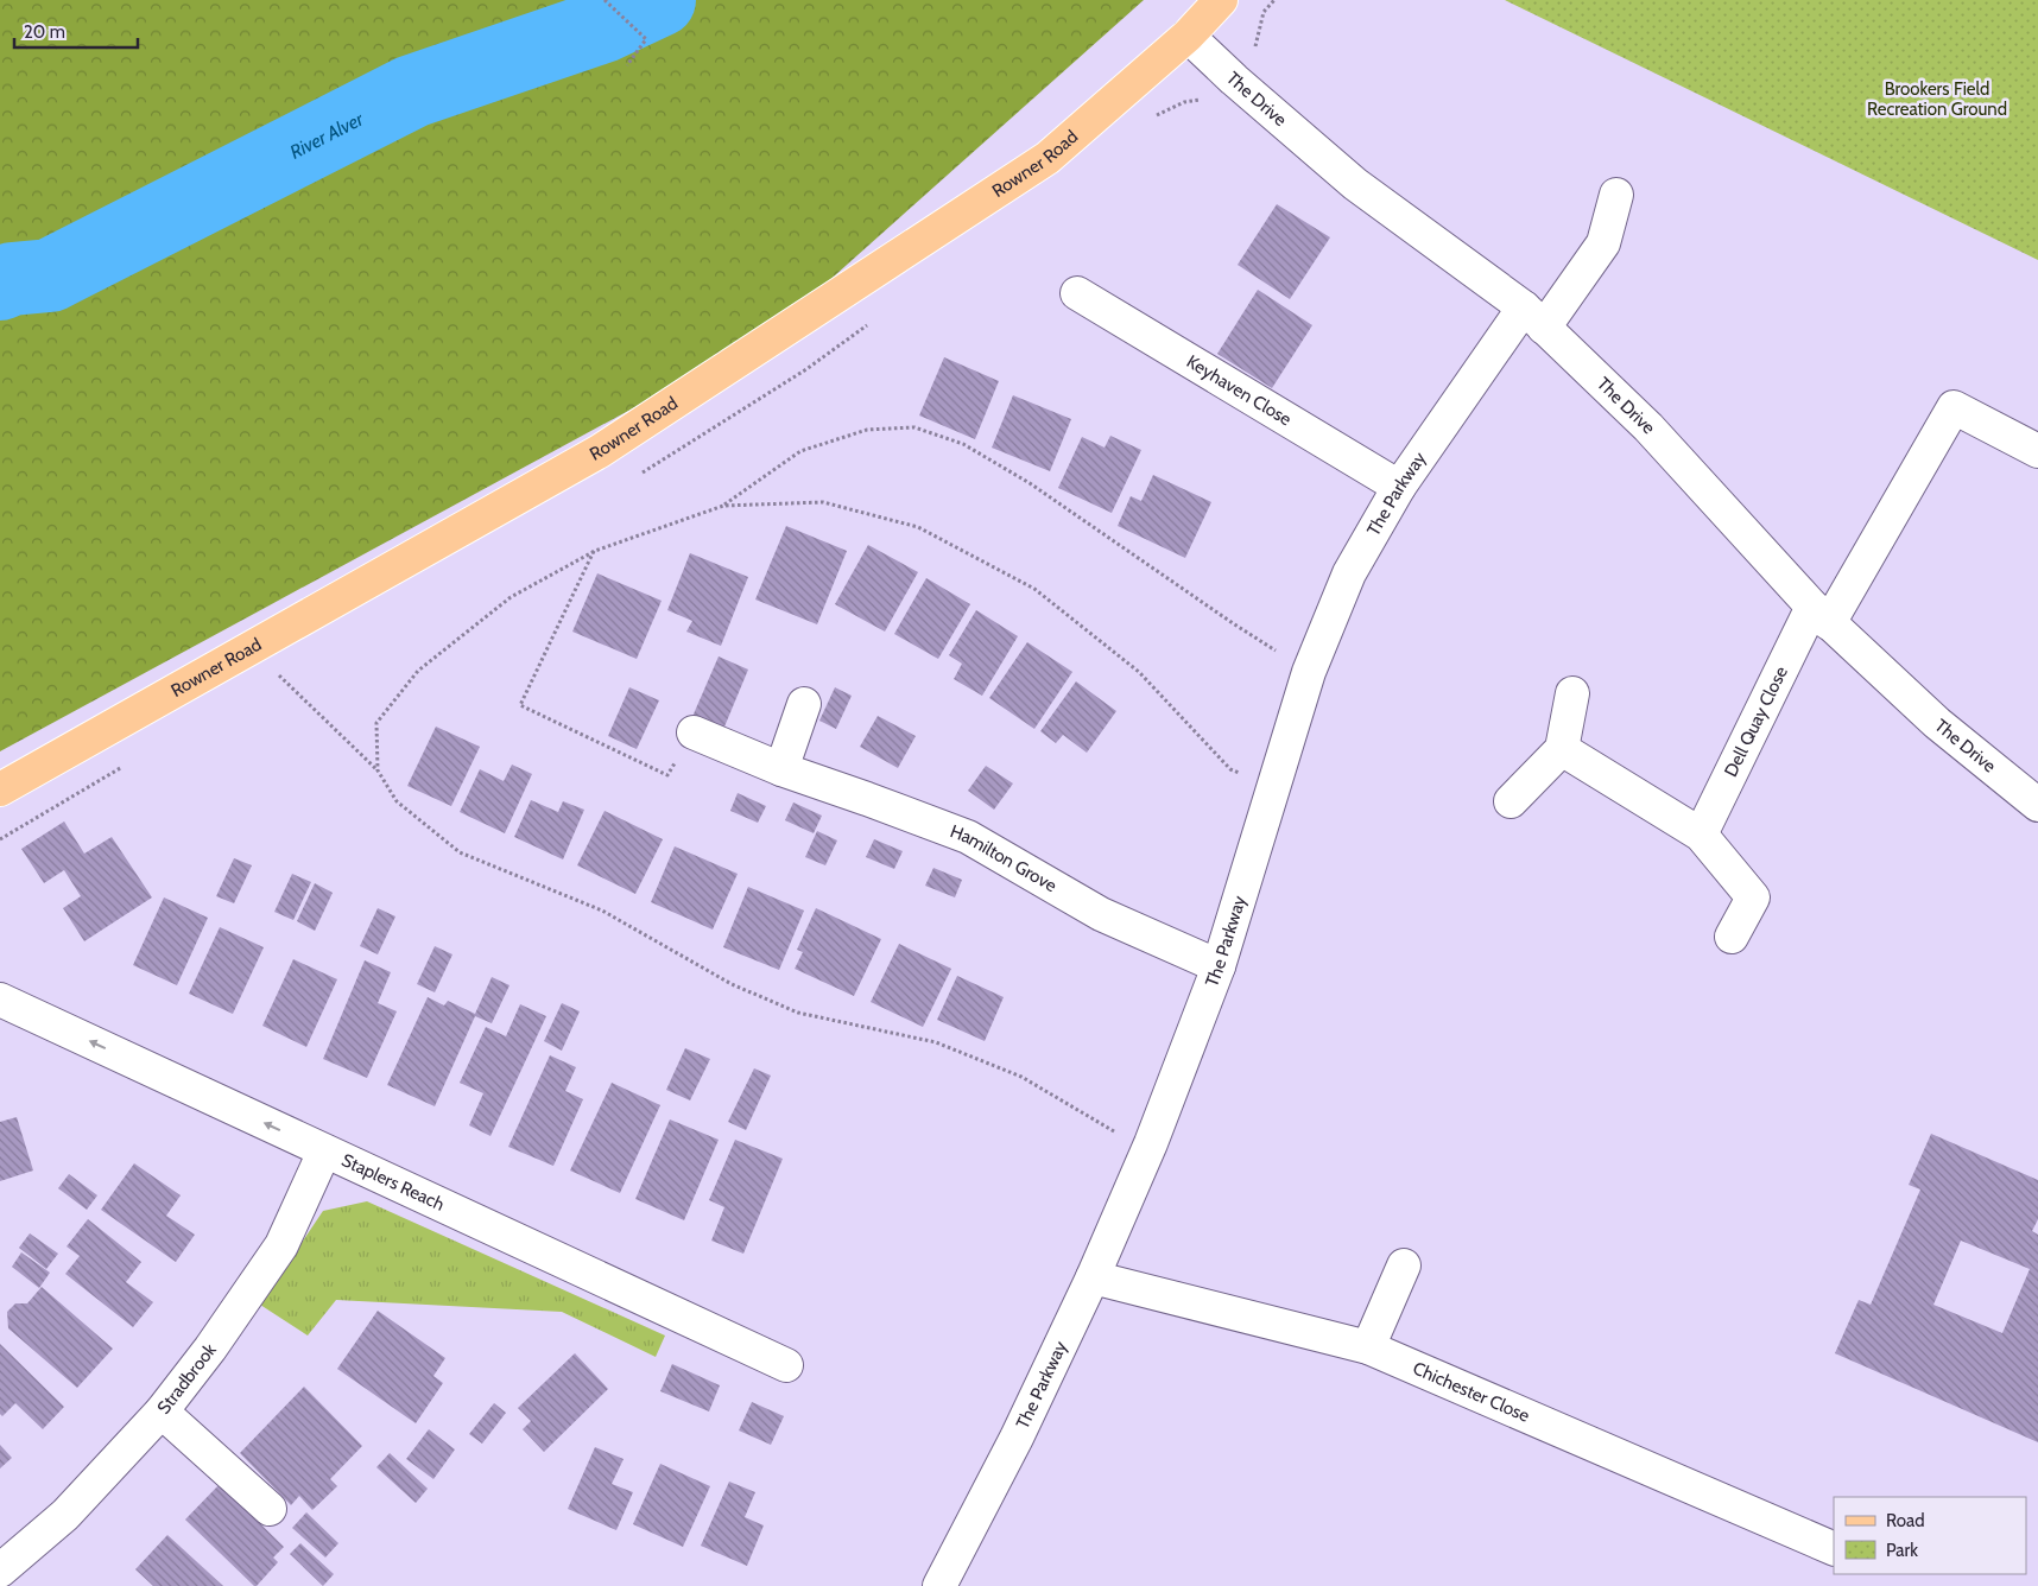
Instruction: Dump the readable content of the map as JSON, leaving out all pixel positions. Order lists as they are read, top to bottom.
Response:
{
  "streets": {
    "main road": ["Rowner Road"],
    "street": [
      "The Drive",
      "Keyhaven Close",
      "The Parkway",
      "Dell Quay Close",
      "Hamilton Grove",
      "Staplers Reach",
      "Stradbrook",
      "Chichester Close"
    ]
  },
  "crossings": [
    ["The Drive", "Rowner Road"],
    ["The Drive", "The Parkway"],
    ["The Drive", "Dell Quay Close"],
    ["Keyhaven Close", "The Parkway"],
    ["The Parkway", "Hamilton Grove"],
    ["The Parkway", "Chichester Close"],
    ["Staplers Reach", "Stradbrook"]
  ],
  "one_way": ["Staplers Reach"],
  "water": ["River Alver"],
  "parks": ["Brookers Field Recreation Ground"],
  "legend": ["Road", "Park"],
  "scale_bar": "20 m"
}
